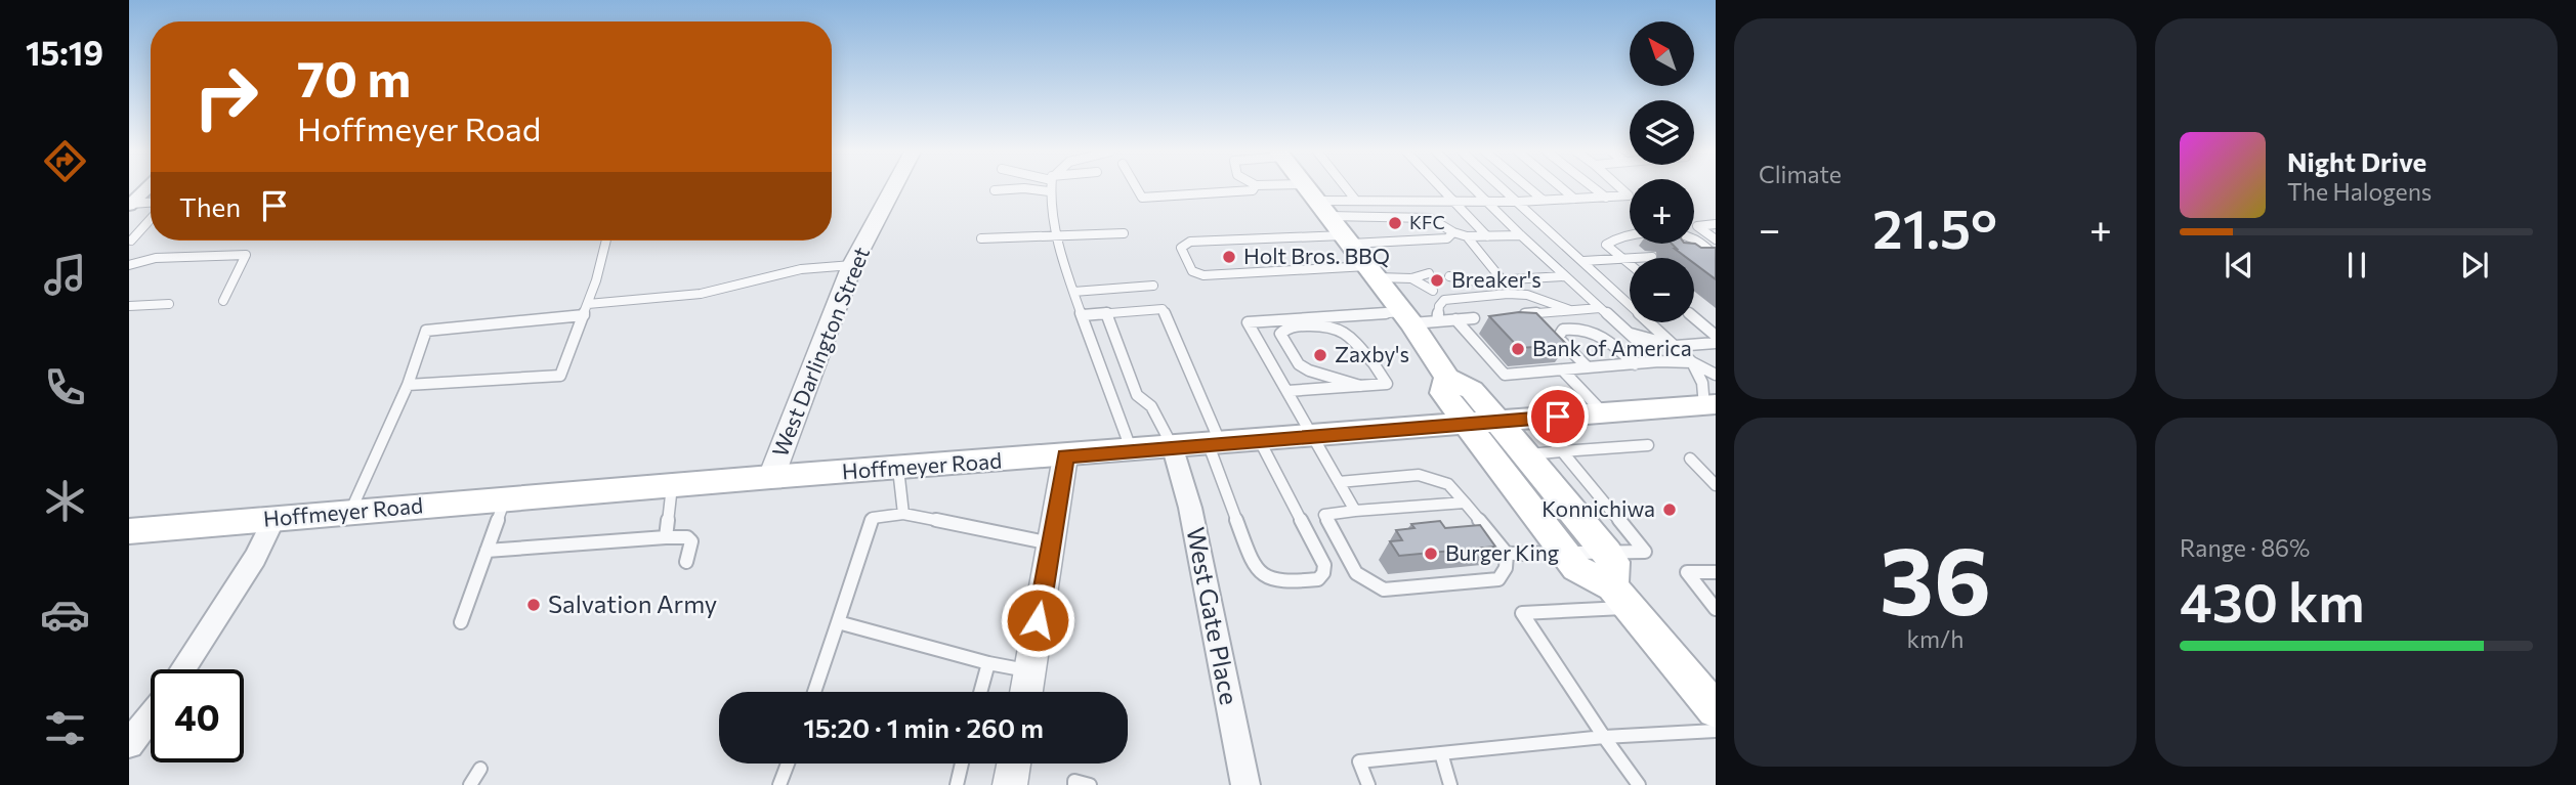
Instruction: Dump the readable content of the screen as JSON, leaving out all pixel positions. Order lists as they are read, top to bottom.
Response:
{
  "streets": {
    "main road": ["Hoffmeyer Road"],
    "street": ["West Darlington Street", "West Gate Place"]
  },
  "crossings": [
    ["West Darlington Street", "Hoffmeyer Road"],
    ["Hoffmeyer Road", "West Gate Place"]
  ],
  "places": [
    "KFC",
    "Holt Bros. BBQ",
    "Breaker's",
    "Bank of America",
    "Zaxby's",
    "Konnichiwa",
    "Burger King",
    "Salvation Army"
  ],
  "north": "top left",
  "page": {
    "tabs": "15:19",
    "tile": [
      "Climate",
      ["36", "km/h"],
      ["Range · 86%", "430 km"]
    ],
    "map_buttons": ["+", "−"],
    "turn": ["70 m", "Hoffmeyer Road"],
    "song": ["Night Drive", "The Halogens"],
    "then": "Then",
    "heat": ["−", "21.5°", "+"],
    "limit": "40",
    "trip": "15:20 · 1 min · 260 m"
  }
}
